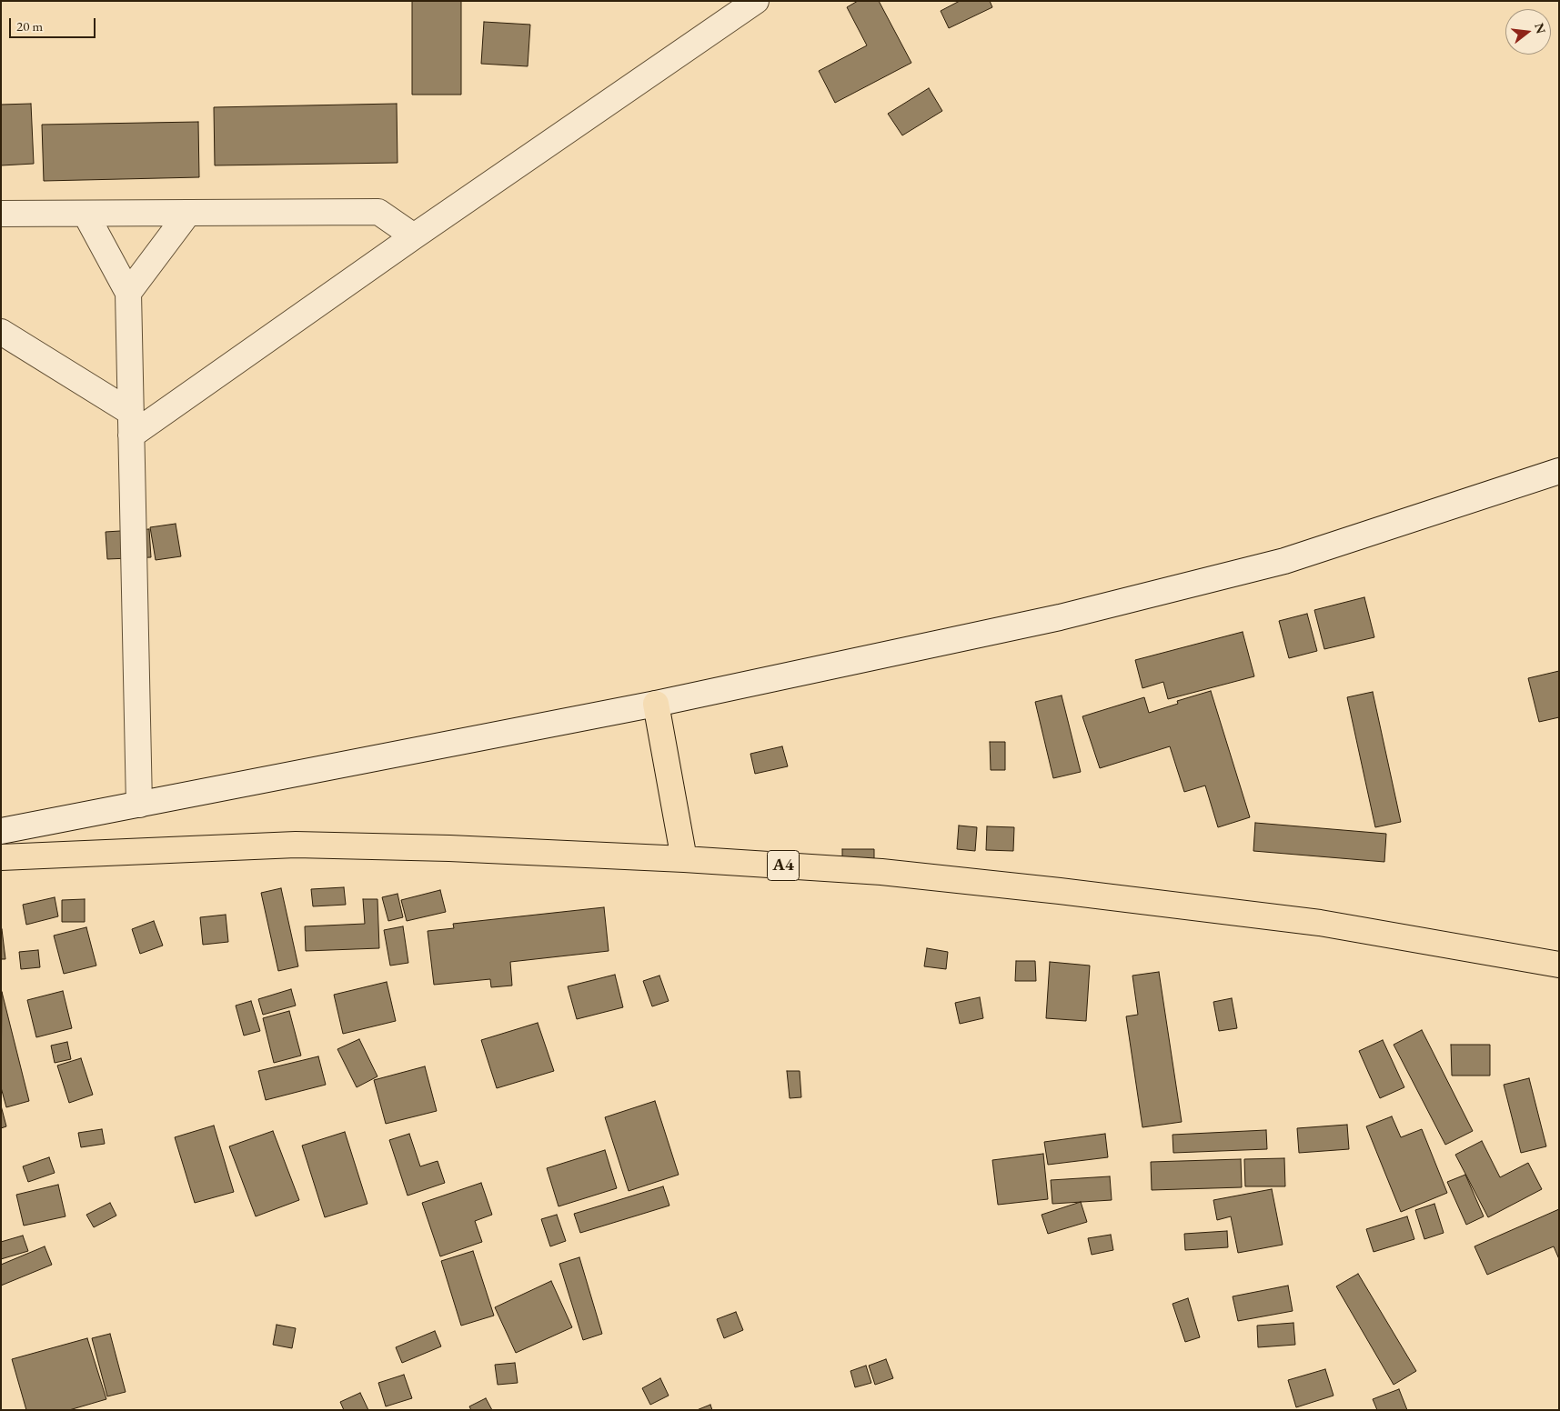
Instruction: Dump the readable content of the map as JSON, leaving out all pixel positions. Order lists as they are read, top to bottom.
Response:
{
  "streets": {
    "highway": ["A4"]
  },
  "scale_bar": "20 m",
  "north": "right"
}
